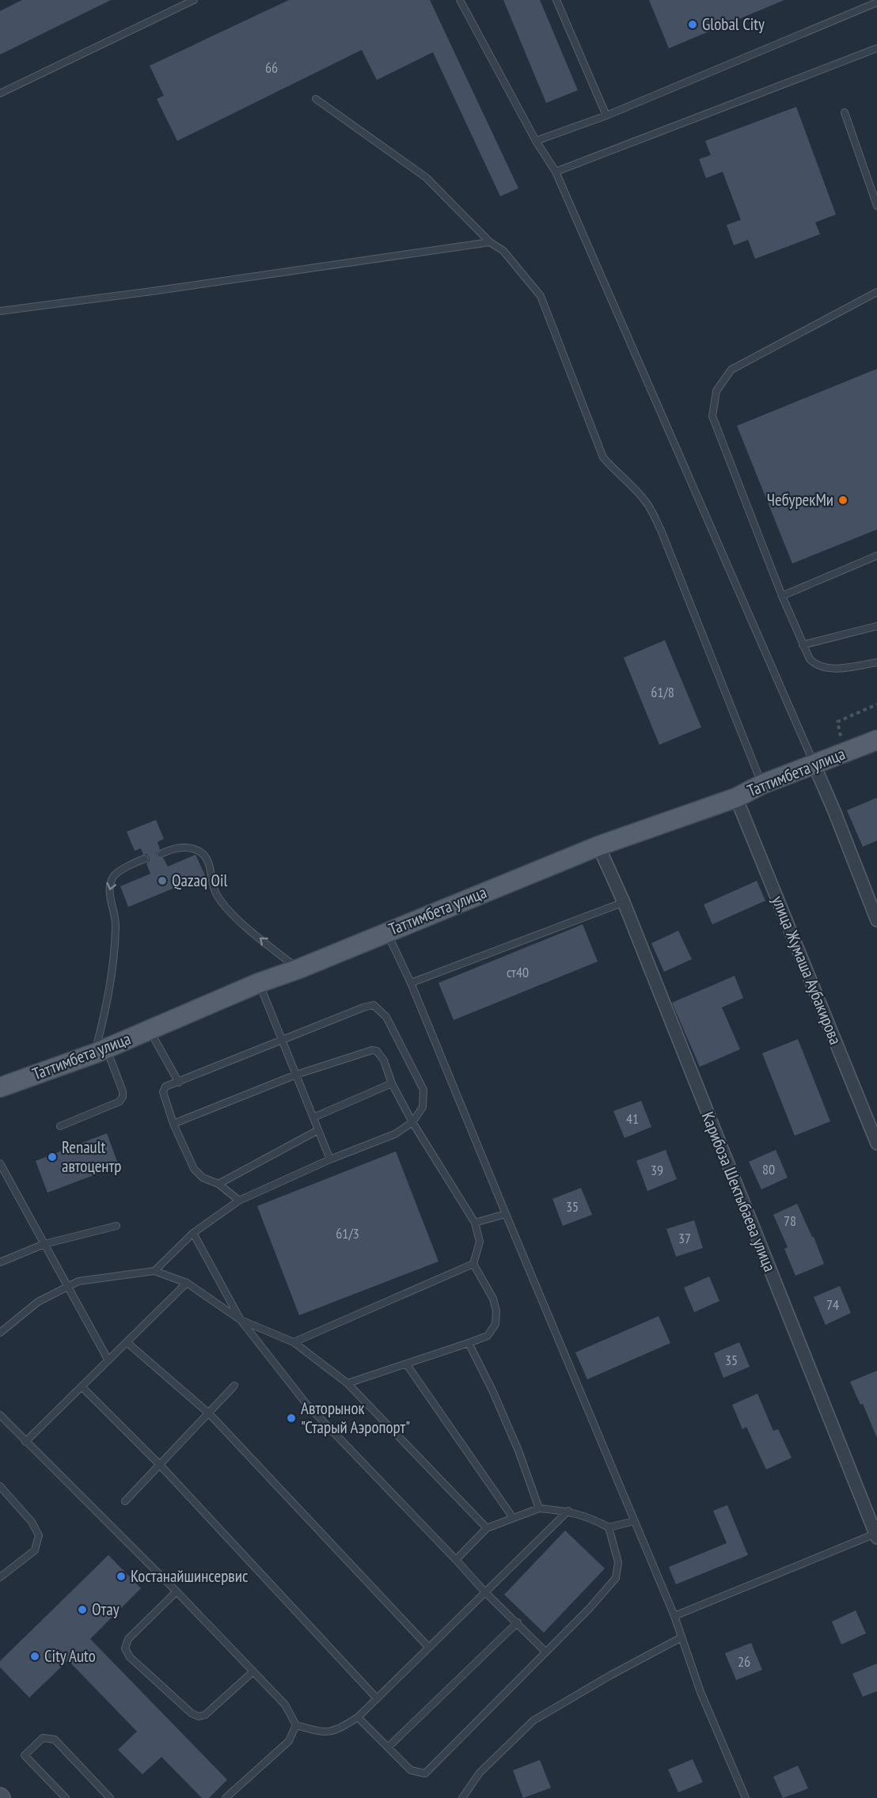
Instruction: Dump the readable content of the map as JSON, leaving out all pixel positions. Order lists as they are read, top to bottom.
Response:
{
  "streets": {
    "main road": ["Таттимбета улица"],
    "street": ["улица Жумаша Аубакирова", "Карибоза Шектыбаева улица"]
  },
  "crossings": [
    ["Таттимбета улица", "улица Жумаша Аубакирова"],
    ["Таттимбета улица", "Карибоза Шектыбаева улица"]
  ],
  "places": [
    "Global City",
    "ЧебурекМи",
    "Qazaq Oil",
    "Renault автоцентр",
    "Авторынок \"Старый Аэропорт\"",
    "Костанайшинсервис",
    "Отау",
    "City Auto"
  ],
  "house_numbers": [
    "66",
    "61/8",
    "ст40",
    "41",
    "80",
    "39",
    "35",
    "78",
    "61/3",
    "37",
    "74",
    "35",
    "26"
  ]
}
